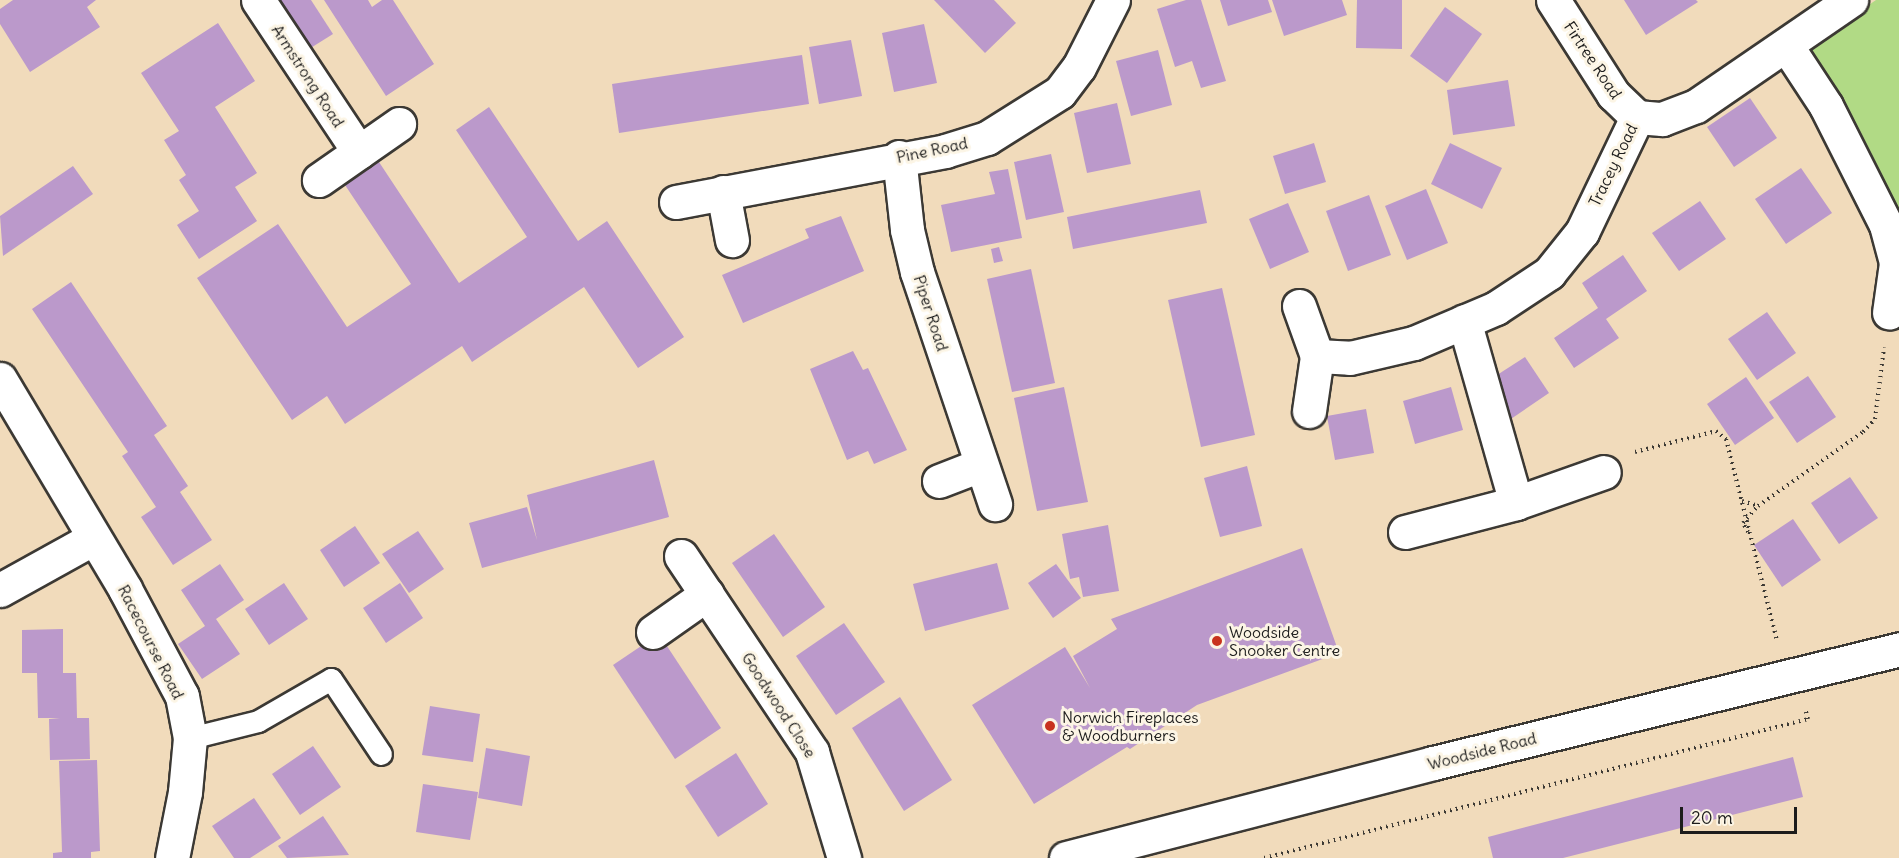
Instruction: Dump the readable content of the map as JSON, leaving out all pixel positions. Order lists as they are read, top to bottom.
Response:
{
  "streets": {
    "street": [
      "Firtree Road",
      "Armstrong Road",
      "Pine Road",
      "Tracey Road",
      "Piper Road",
      "Racecourse Road",
      "Goodwood Close",
      "Woodside Road"
    ]
  },
  "crossings": [
    ["Firtree Road", "Tracey Road"],
    ["Pine Road", "Piper Road"]
  ],
  "places": ["Woodside Snooker Centre", "Norwich Fireplaces & Woodburners"],
  "scale_bar": "20 m"
}
